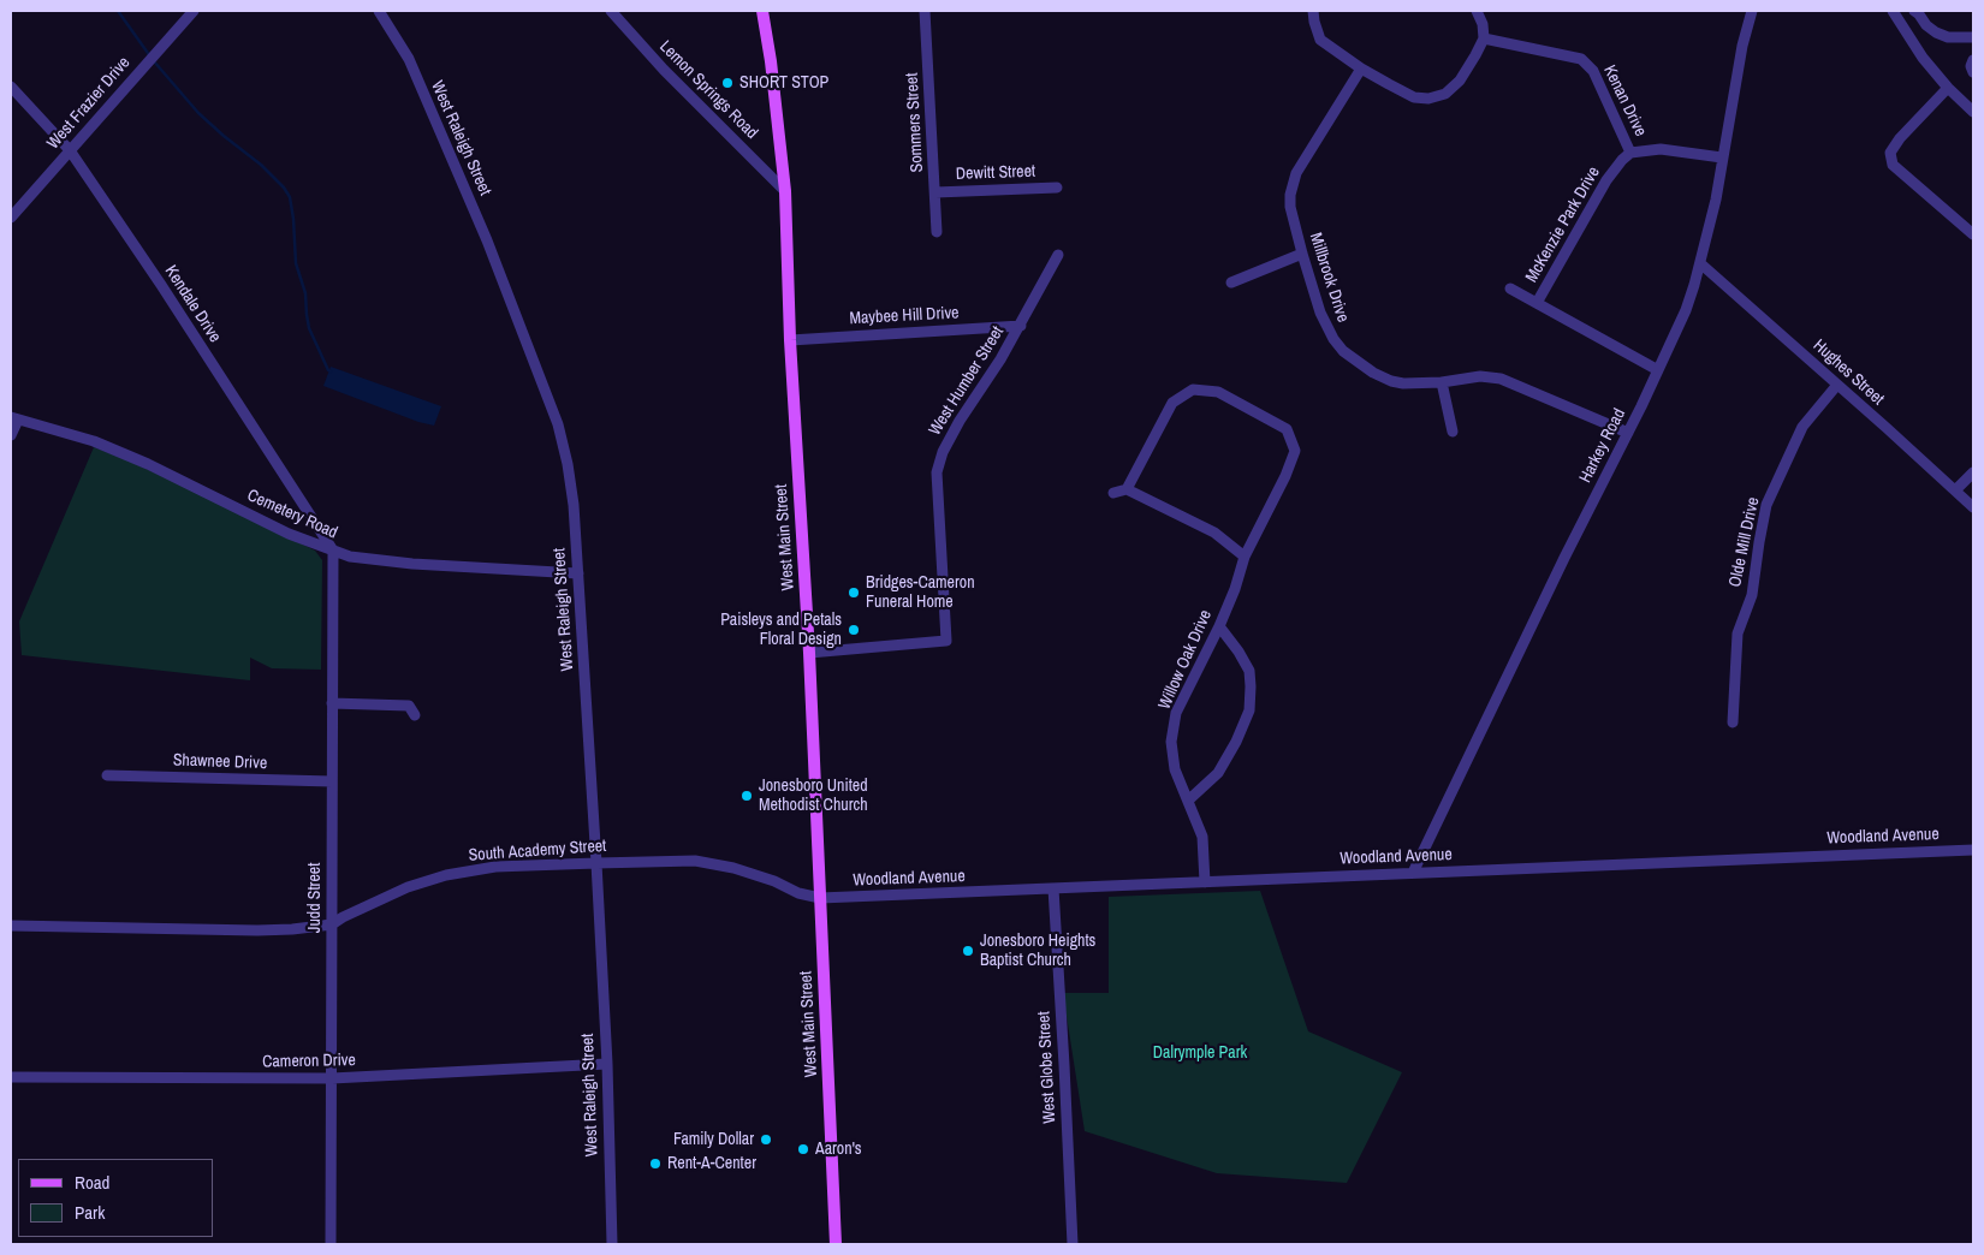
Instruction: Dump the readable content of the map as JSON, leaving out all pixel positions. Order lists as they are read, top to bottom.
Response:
{
  "streets": {
    "main road": ["West Main Street"],
    "street": [
      "Lemon Springs Road",
      "Kenan Drive",
      "West Frazier Drive",
      "Sommers Street",
      "West Raleigh Street",
      "Dewitt Street",
      "McKenzie Park Drive",
      "Millbrook Drive",
      "Kendale Drive",
      "Maybee Hill Drive",
      "Hughes Street",
      "West Humber Street",
      "Harkey Road",
      "Cemetery Road",
      "Olde Mill Drive",
      "Willow Oak Drive",
      "Shawnee Drive",
      "Woodland Avenue",
      "South Academy Street",
      "Judd Street",
      "Cameron Drive",
      "West Globe Street"
    ]
  },
  "crossings": [
    ["Lemon Springs Road", "West Main Street"],
    ["Kenan Drive", "McKenzie Park Drive"],
    ["West Frazier Drive", "Kendale Drive"],
    ["Sommers Street", "Dewitt Street"],
    ["West Raleigh Street", "Cemetery Road"],
    ["West Raleigh Street", "South Academy Street"],
    ["West Raleigh Street", "Cameron Drive"],
    ["McKenzie Park Drive", "Harkey Road"],
    ["Millbrook Drive", "Harkey Road"],
    ["Kendale Drive", "Cemetery Road"],
    ["Kendale Drive", "Judd Street"],
    ["Maybee Hill Drive", "West Humber Street"],
    ["Maybee Hill Drive", "West Main Street"],
    ["Hughes Street", "Harkey Road"],
    ["Hughes Street", "Olde Mill Drive"],
    ["West Humber Street", "West Main Street"],
    ["Harkey Road", "Woodland Avenue"],
    ["Cemetery Road", "Judd Street"],
    ["West Main Street", "Woodland Avenue"],
    ["West Main Street", "South Academy Street"],
    ["Willow Oak Drive", "Woodland Avenue"],
    ["Shawnee Drive", "Judd Street"],
    ["Woodland Avenue", "South Academy Street"],
    ["Woodland Avenue", "West Globe Street"],
    ["South Academy Street", "Judd Street"],
    ["Judd Street", "Cameron Drive"]
  ],
  "parks": ["Dalrymple Park"],
  "places": [
    "SHORT STOP",
    "Bridges-Cameron Funeral Home",
    "Paisleys and Petals Floral Design",
    "Jonesboro United Methodist Church",
    "Jonesboro Heights Baptist Church",
    "Family Dollar",
    "Aaron's",
    "Rent-A-Center"
  ],
  "legend": ["Road", "Park"]
}
